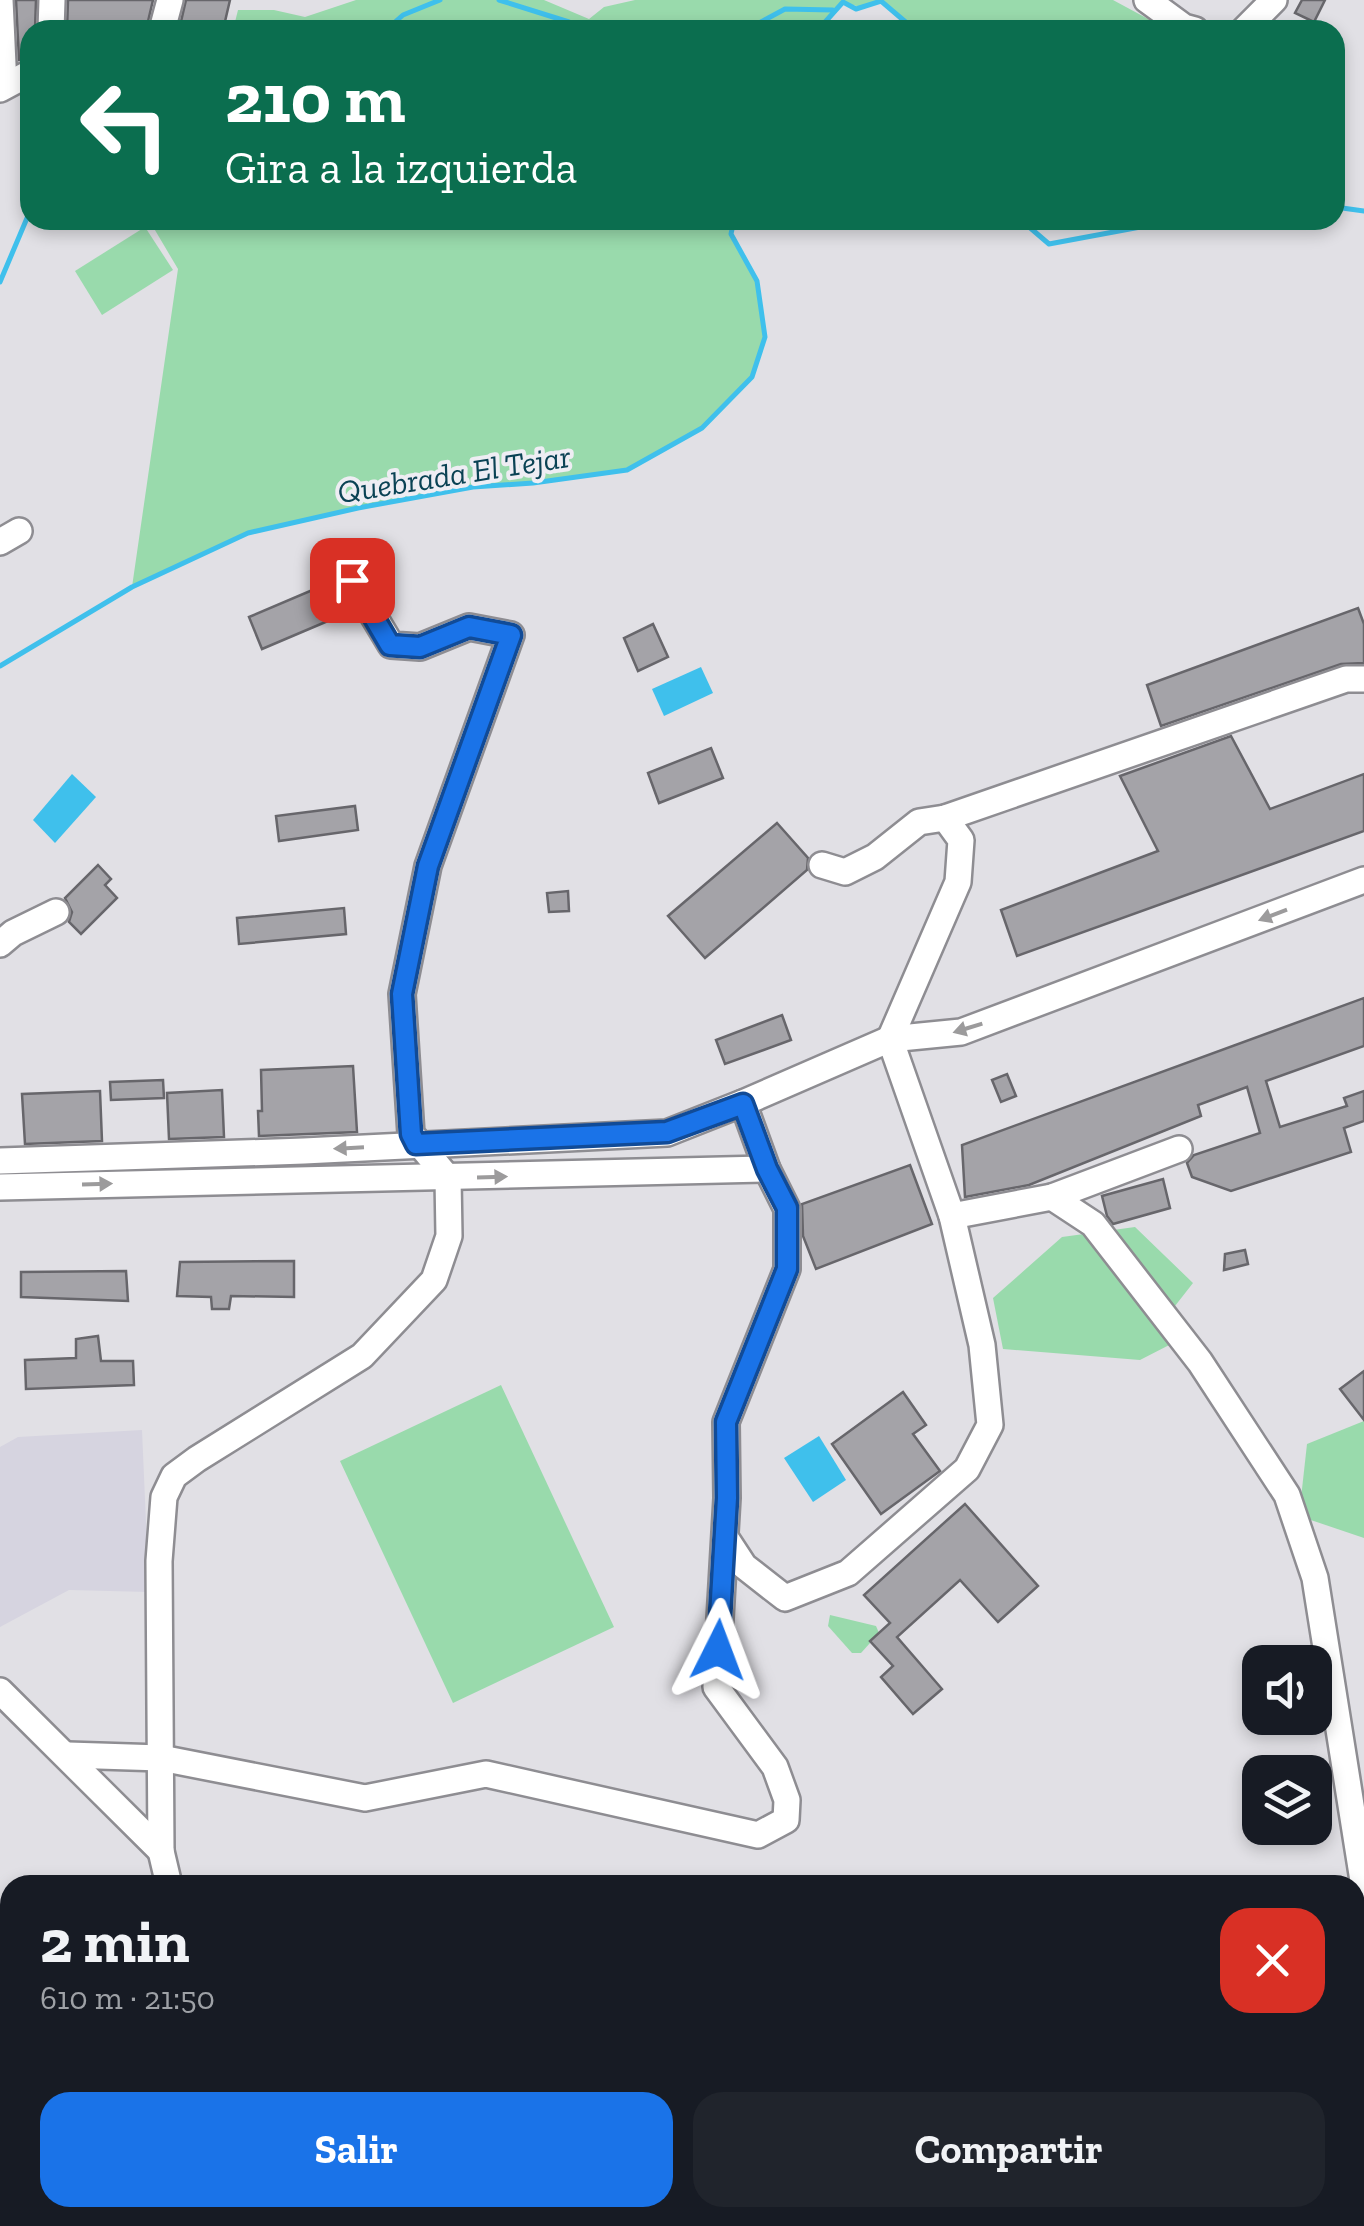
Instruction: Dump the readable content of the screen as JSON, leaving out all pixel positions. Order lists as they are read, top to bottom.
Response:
{
  "water": ["Quebrada El Tejar"],
  "page": {
    "turn": ["210 m", "Gira a la izquierda"],
    "heading": ["2 min", "610 m · 21:50"],
    "buttons": ["Salir", "Compartir"]
  }
}
